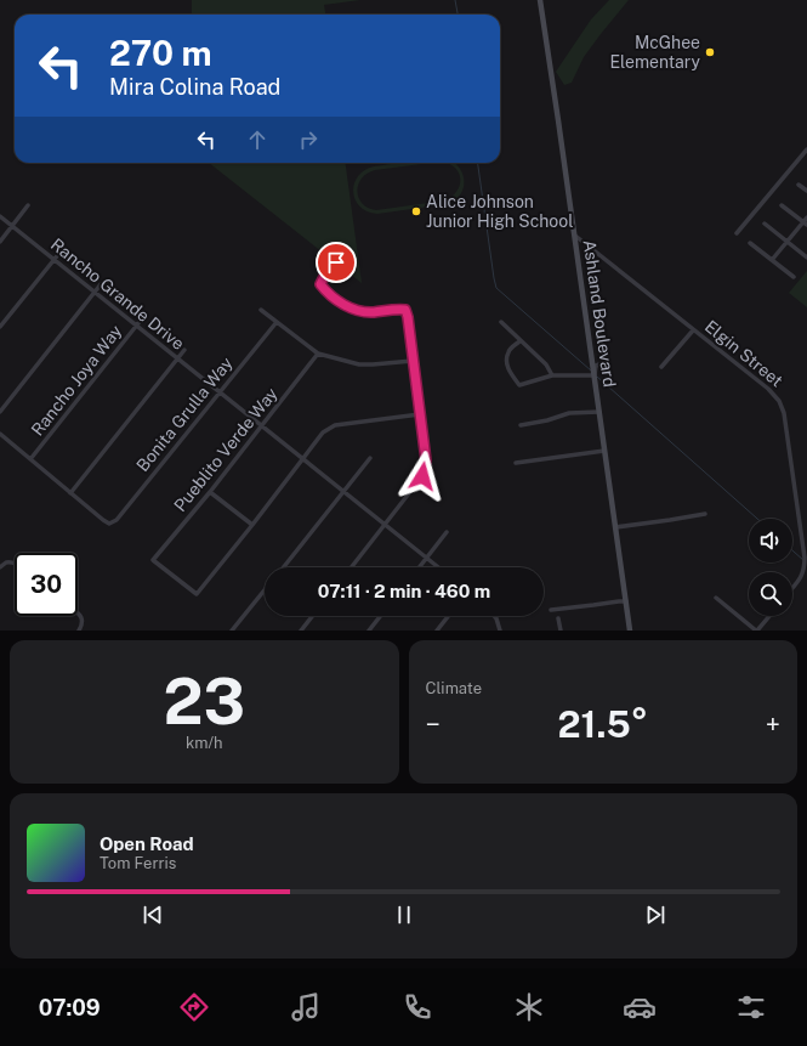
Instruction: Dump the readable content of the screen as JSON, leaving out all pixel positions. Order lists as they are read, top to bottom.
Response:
{
  "streets": {
    "street": [
      "Rancho Grande Drive",
      "Ashland Boulevard",
      "Elgin Street",
      "Rancho Joya Way",
      "Bonita Grulla Way",
      "Pueblito Verde Way"
    ]
  },
  "crossings": [
    ["Rancho Grande Drive", "Rancho Joya Way"],
    ["Rancho Grande Drive", "Bonita Grulla Way"],
    ["Rancho Grande Drive", "Pueblito Verde Way"],
    ["Ashland Boulevard", "Elgin Street"]
  ],
  "places": ["McGhee Elementary", "Alice Johnson Junior High School"],
  "page": {
    "turn": ["270 m", "Mira Colina Road"],
    "limit": "30",
    "trip": "07:11 · 2 min · 460 m",
    "tile": [
      ["23", "km/h"],
      "Climate"
    ],
    "heat": ["−", "21.5°", "+"],
    "song": ["Open Road", "Tom Ferris"],
    "tabs": "07:09"
  }
}
